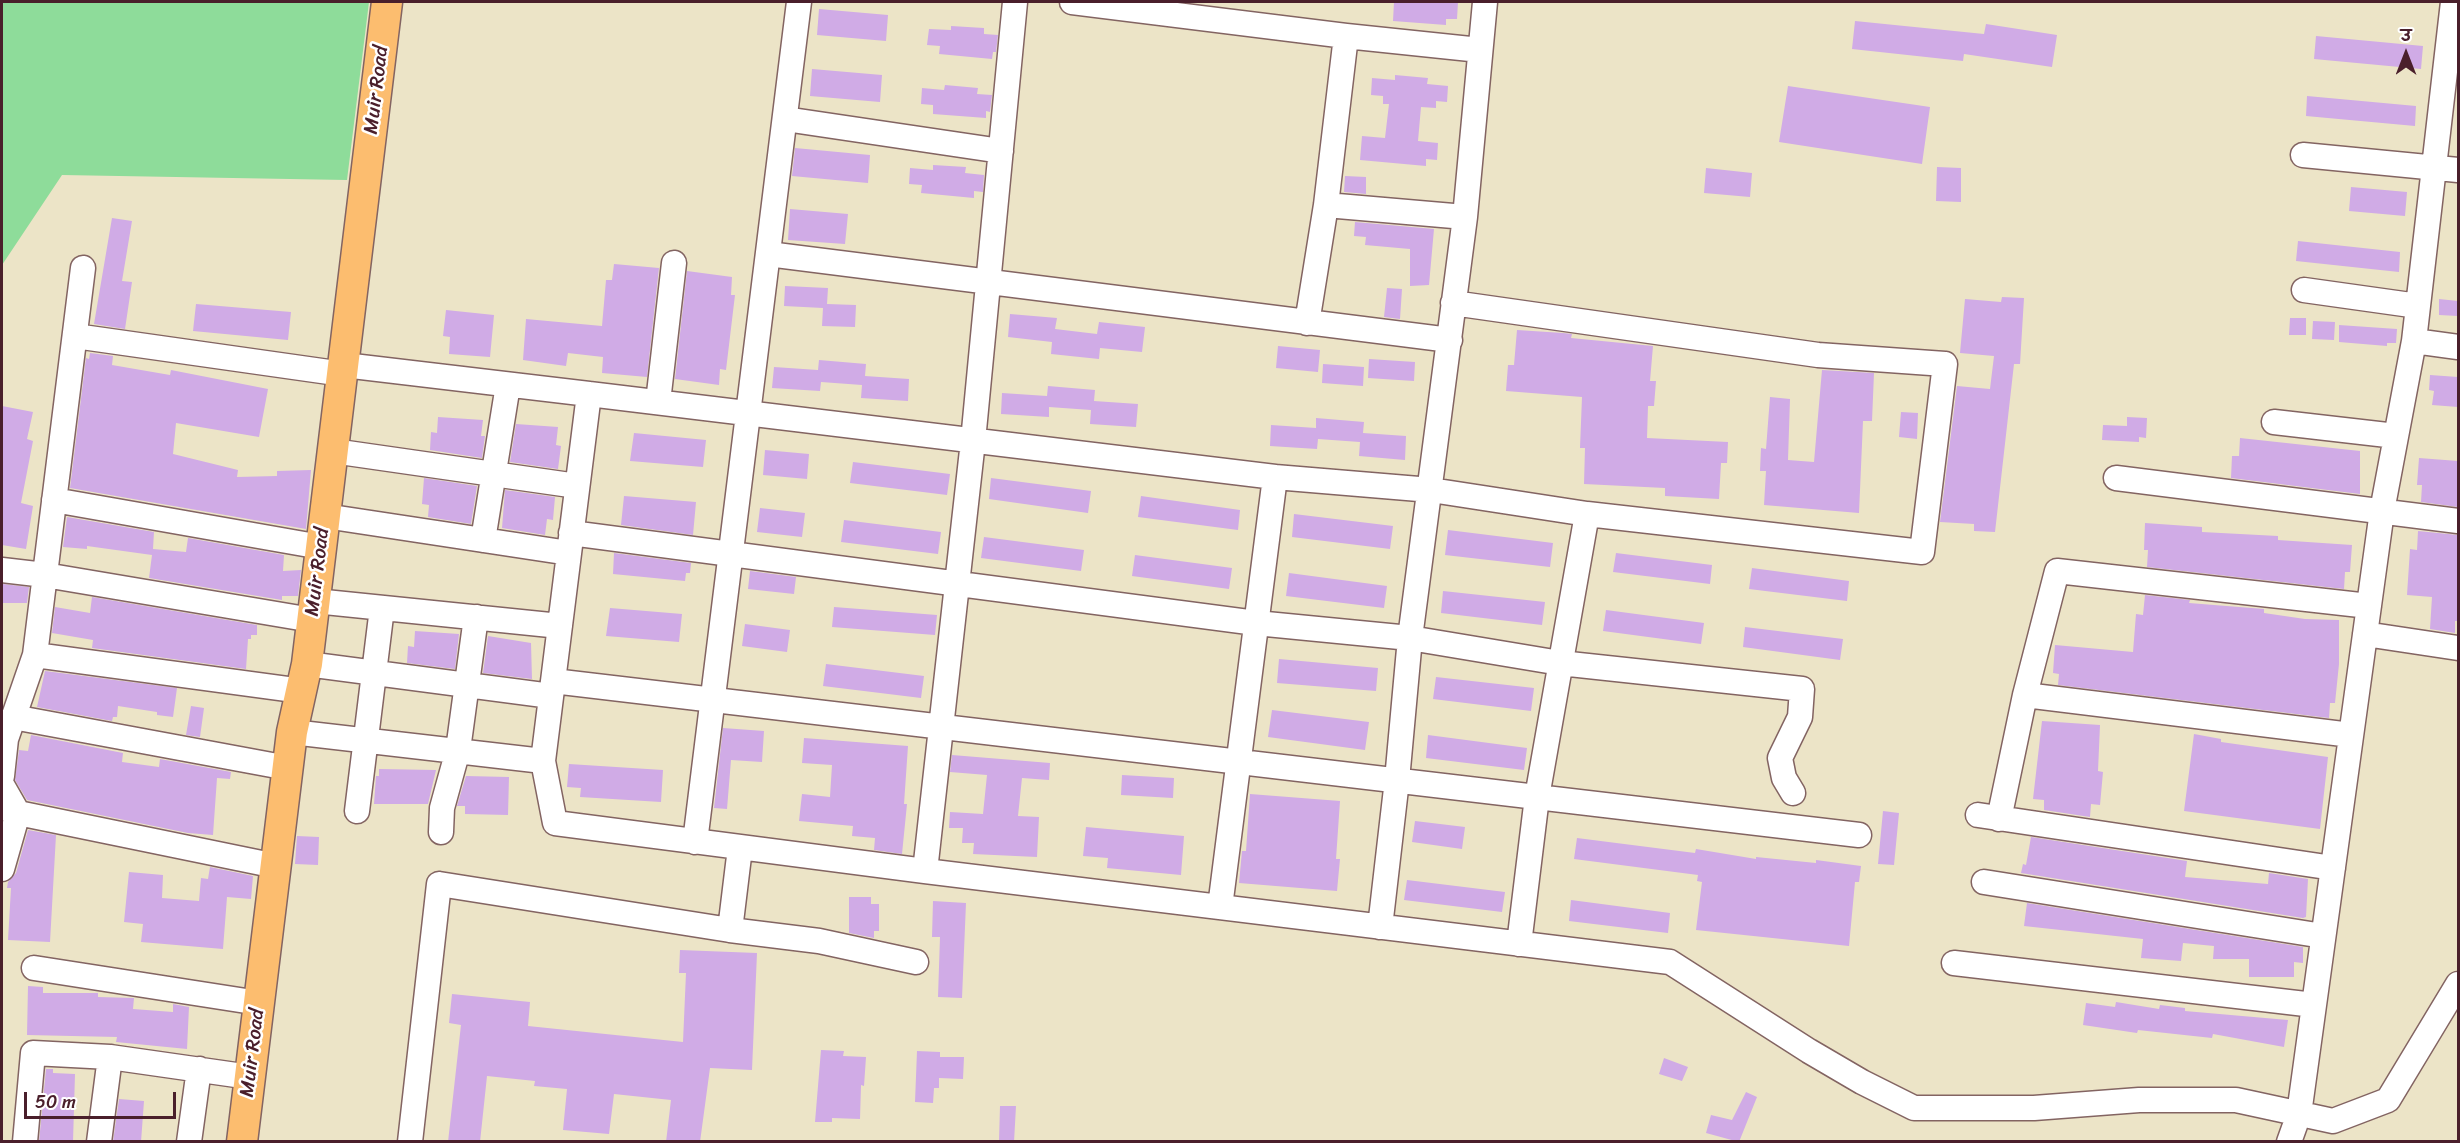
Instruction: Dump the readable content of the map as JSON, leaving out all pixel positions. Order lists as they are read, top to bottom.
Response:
{
  "streets": {
    "main road": ["Muir Road"]
  },
  "scale_bar": "50 m",
  "north": "top"
}
